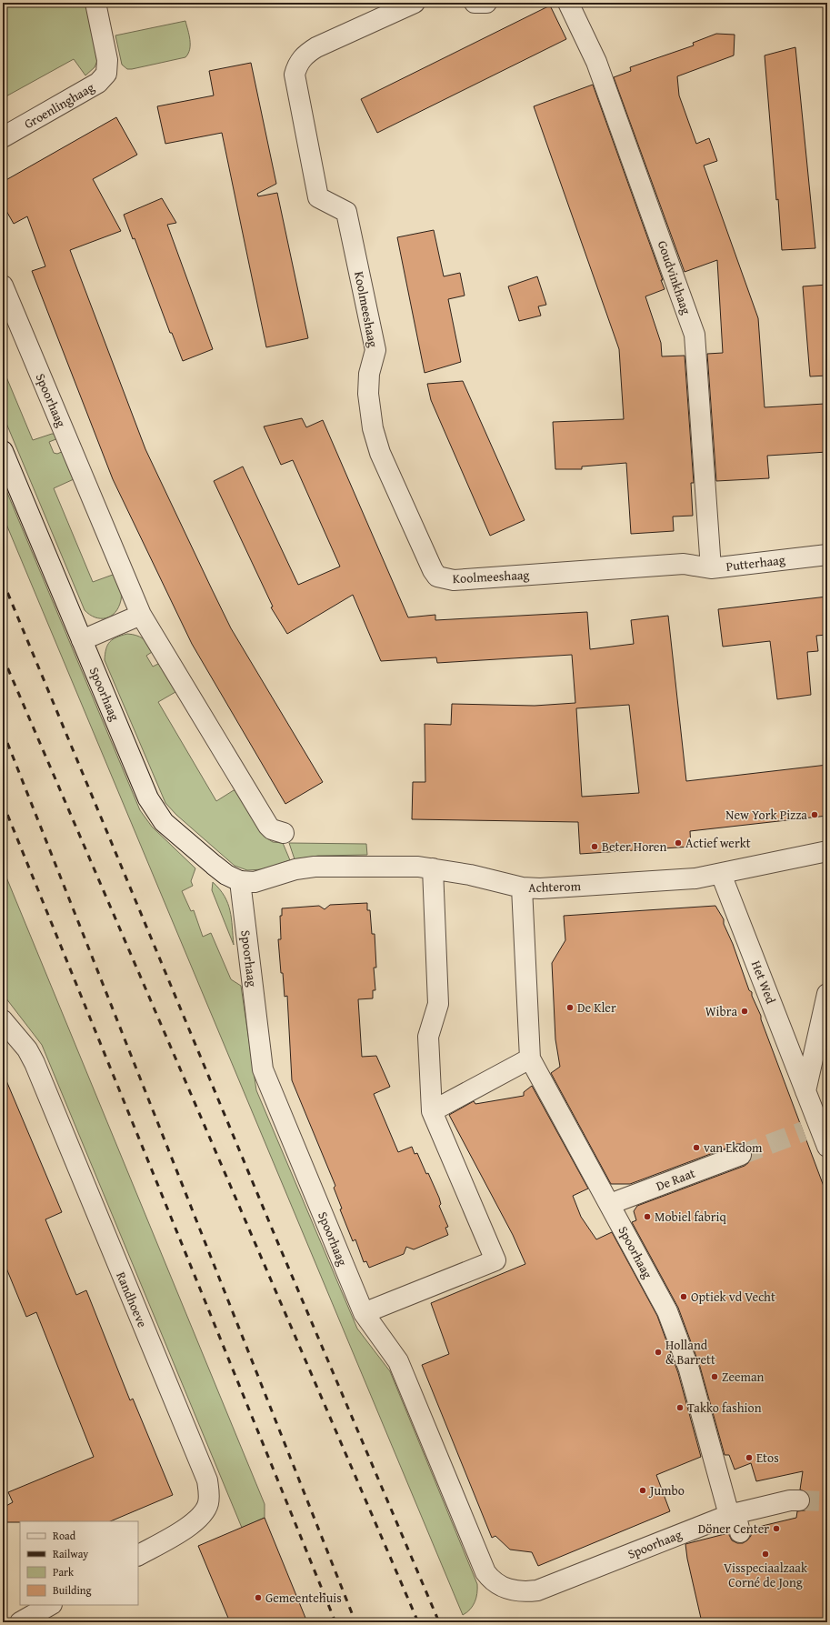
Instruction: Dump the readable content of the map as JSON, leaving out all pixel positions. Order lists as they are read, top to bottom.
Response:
{
  "streets": {
    "street": [
      "Groenlinghaag",
      "Goudvinkhaag",
      "Koolmeeshaag",
      "Spoorhaag",
      "Putterhaag",
      "Achterom",
      "Het Wed",
      "De Raat",
      "Randhoeve"
    ]
  },
  "crossings": [
    ["Goudvinkhaag", "Putterhaag"],
    ["Koolmeeshaag", "Putterhaag"],
    ["Spoorhaag", "Achterom"],
    ["Spoorhaag", "De Raat"],
    ["Achterom", "Het Wed"]
  ],
  "places": [
    "New York Pizza",
    "Actief werkt",
    "Beter Horen",
    "De Kler",
    "Wibra",
    "van Ekdom",
    "Mobiel fabriq",
    "Optiek vd Vecht",
    "Holland & Barrett",
    "Zeeman",
    "Takko fashion",
    "Etos",
    "Jumbo",
    "Döner Center",
    "Visspeciaalzaak Corné de Jong",
    "Gemeentehuis"
  ],
  "legend": [
    "Road",
    "Railway",
    "Park",
    "Building"
  ]
}
